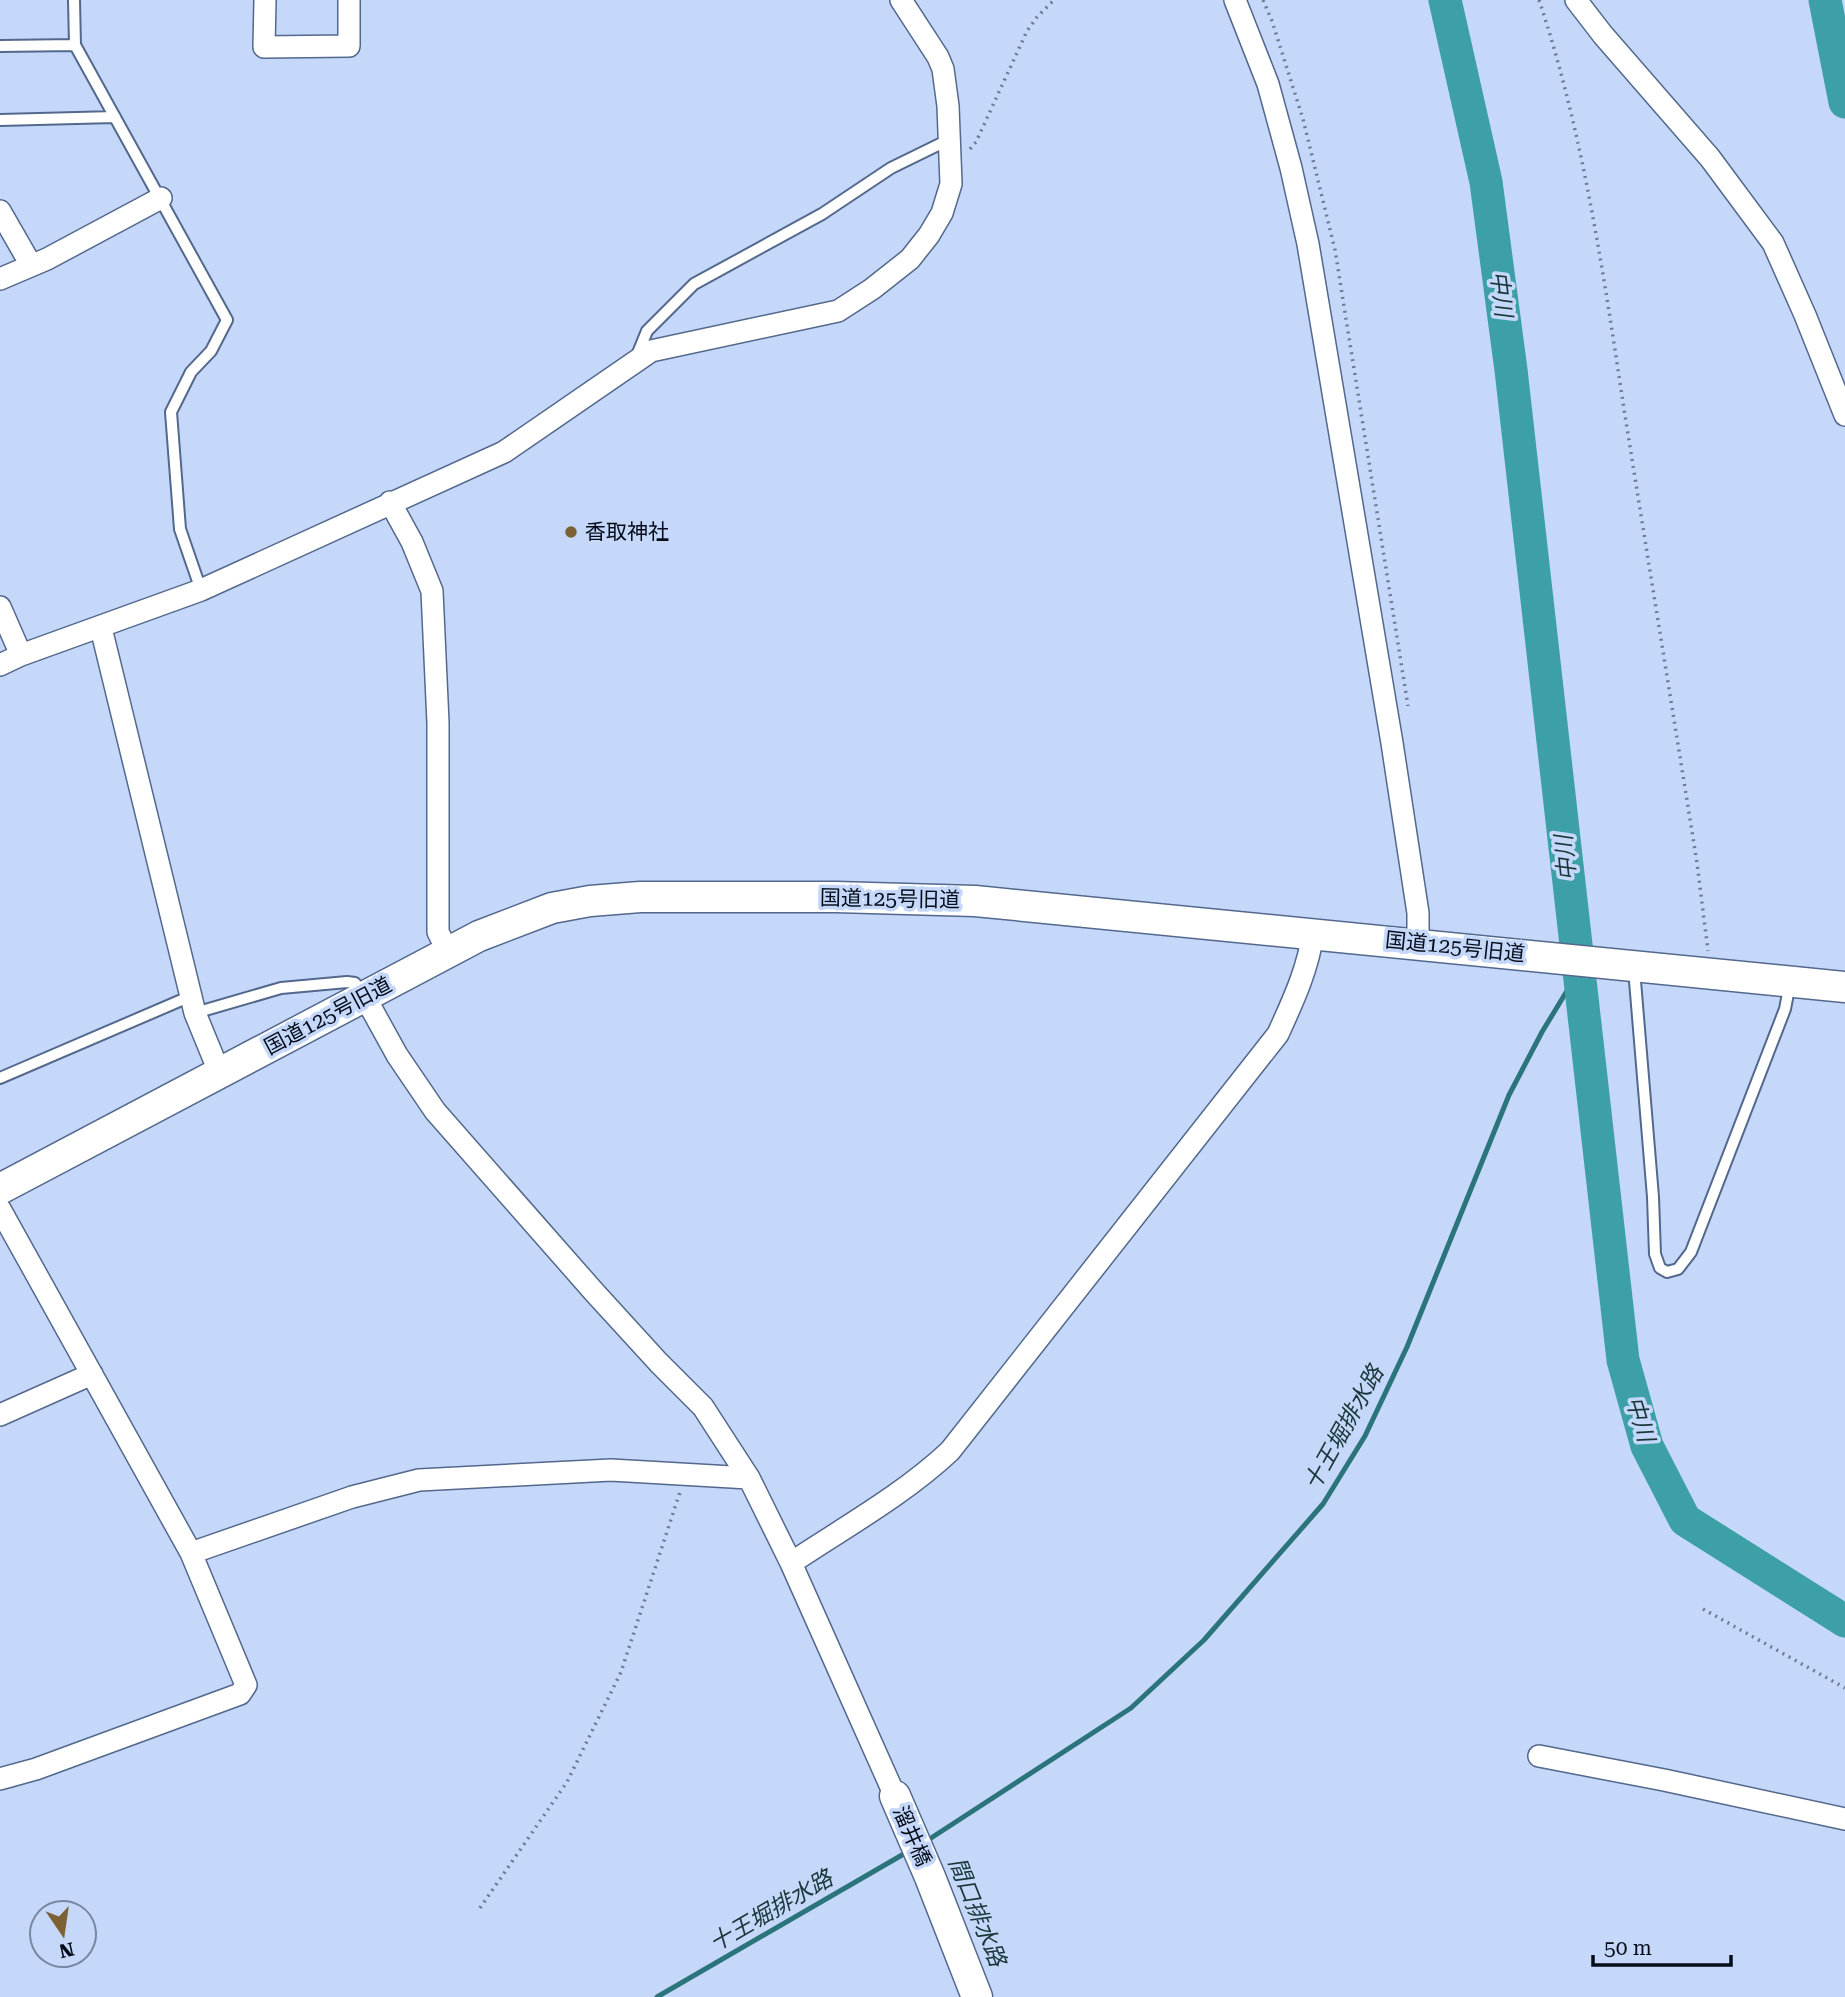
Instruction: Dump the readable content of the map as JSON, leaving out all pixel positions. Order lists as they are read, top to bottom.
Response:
{
  "streets": {
    "street": ["国道125号旧道", "溜井橋"]
  },
  "water": ["中川", "十王堀排水路", "間口排水路"],
  "places": ["香取神社"],
  "scale_bar": "50 m",
  "north": "bottom"
}
